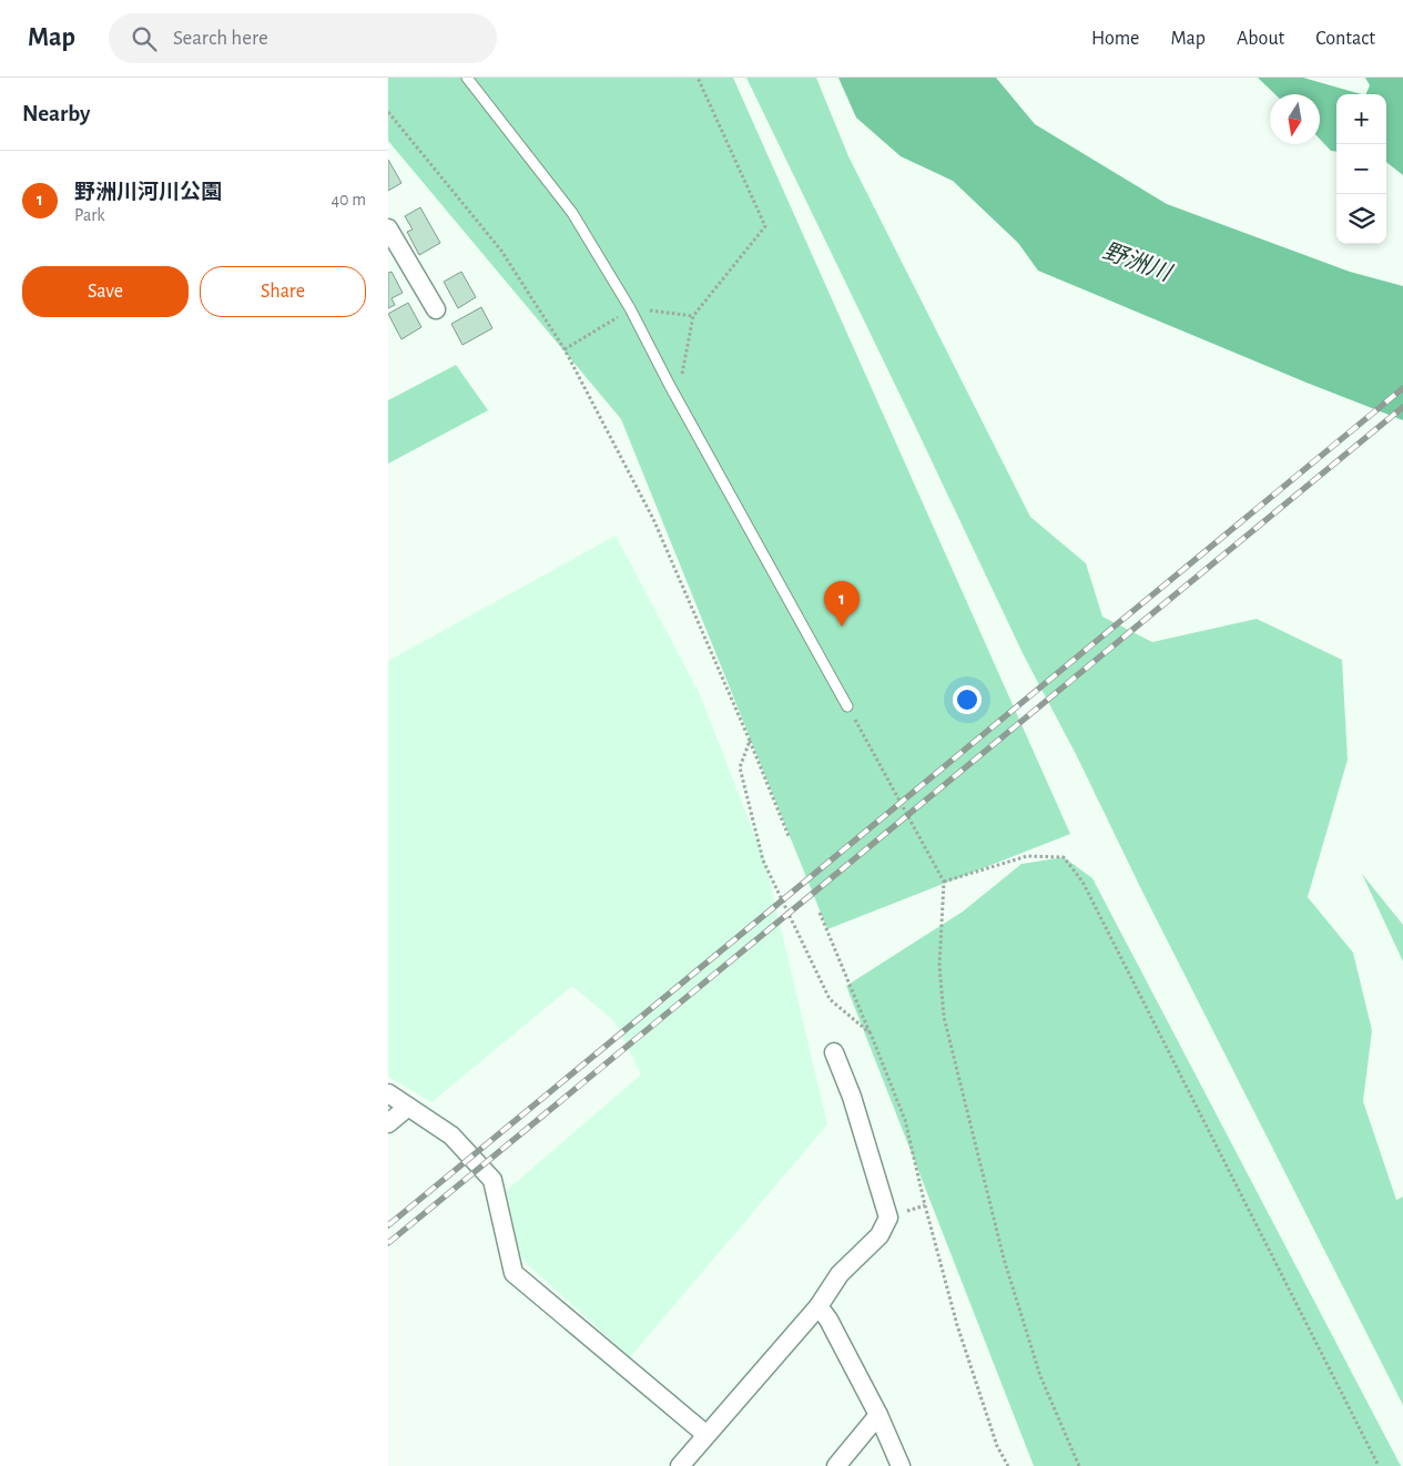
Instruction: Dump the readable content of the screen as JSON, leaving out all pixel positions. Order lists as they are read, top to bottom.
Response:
{
  "water": ["野洲川"],
  "north": "bottom",
  "page": {
    "header": "Map",
    "search": "Search here",
    "nav": [
      "Home",
      "Map",
      "About",
      "Contact"
    ],
    "heading": "Nearby",
    "map_buttons": ["+", "−"],
    "list": [
      {
        "mark": "1",
        "name": "野洲川河川公園",
        "note": "Park",
        "value": "40 m"
      }
    ],
    "buttons": ["Save", "Share"],
    "pins": "1"
  }
}
